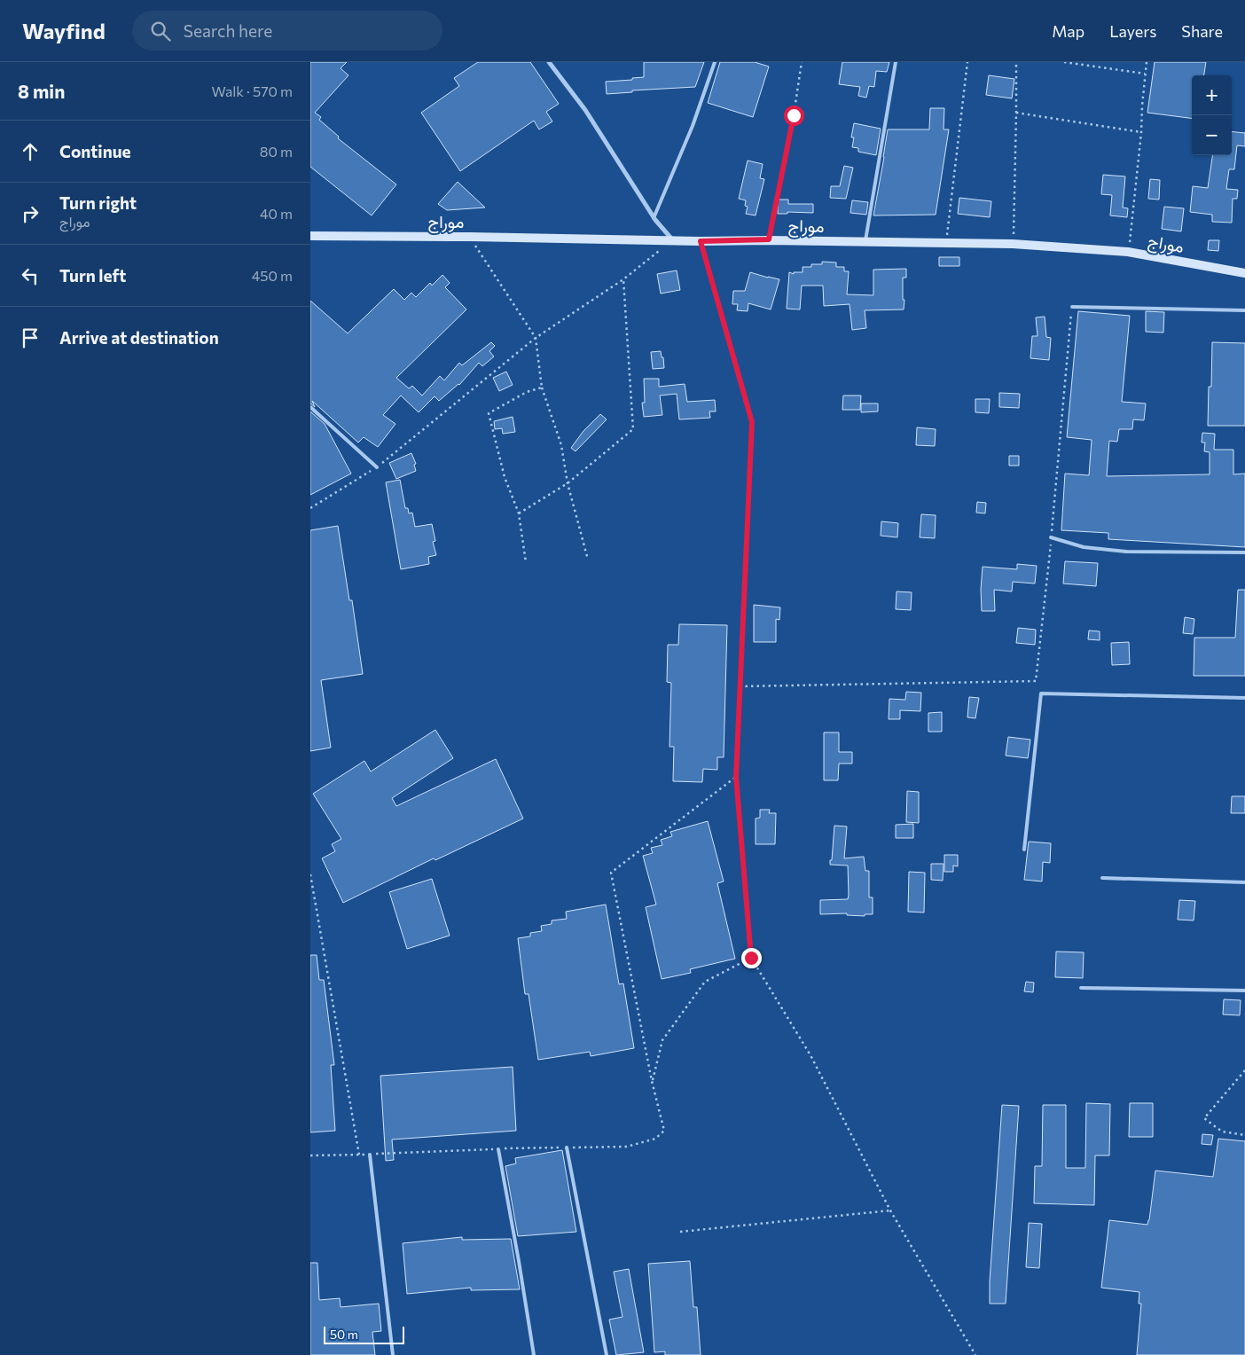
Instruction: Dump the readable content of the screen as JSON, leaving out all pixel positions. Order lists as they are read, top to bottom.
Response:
{
  "streets": {
    "main road": ["موراج"]
  },
  "scale_bar": "50 m",
  "page": {
    "header": "Wayfind",
    "search": "Search here",
    "nav": ["Map", "Layers", "Share"],
    "heading": ["8 min", "Walk · 570 m"],
    "map_buttons": ["+", "−"],
    "list": [
      ["Continue", "80 m"],
      ["Turn right", "موراج", "40 m"],
      ["Turn left", "450 m"],
      "Arrive at destination"
    ],
    "scale": "50 m"
  }
}
